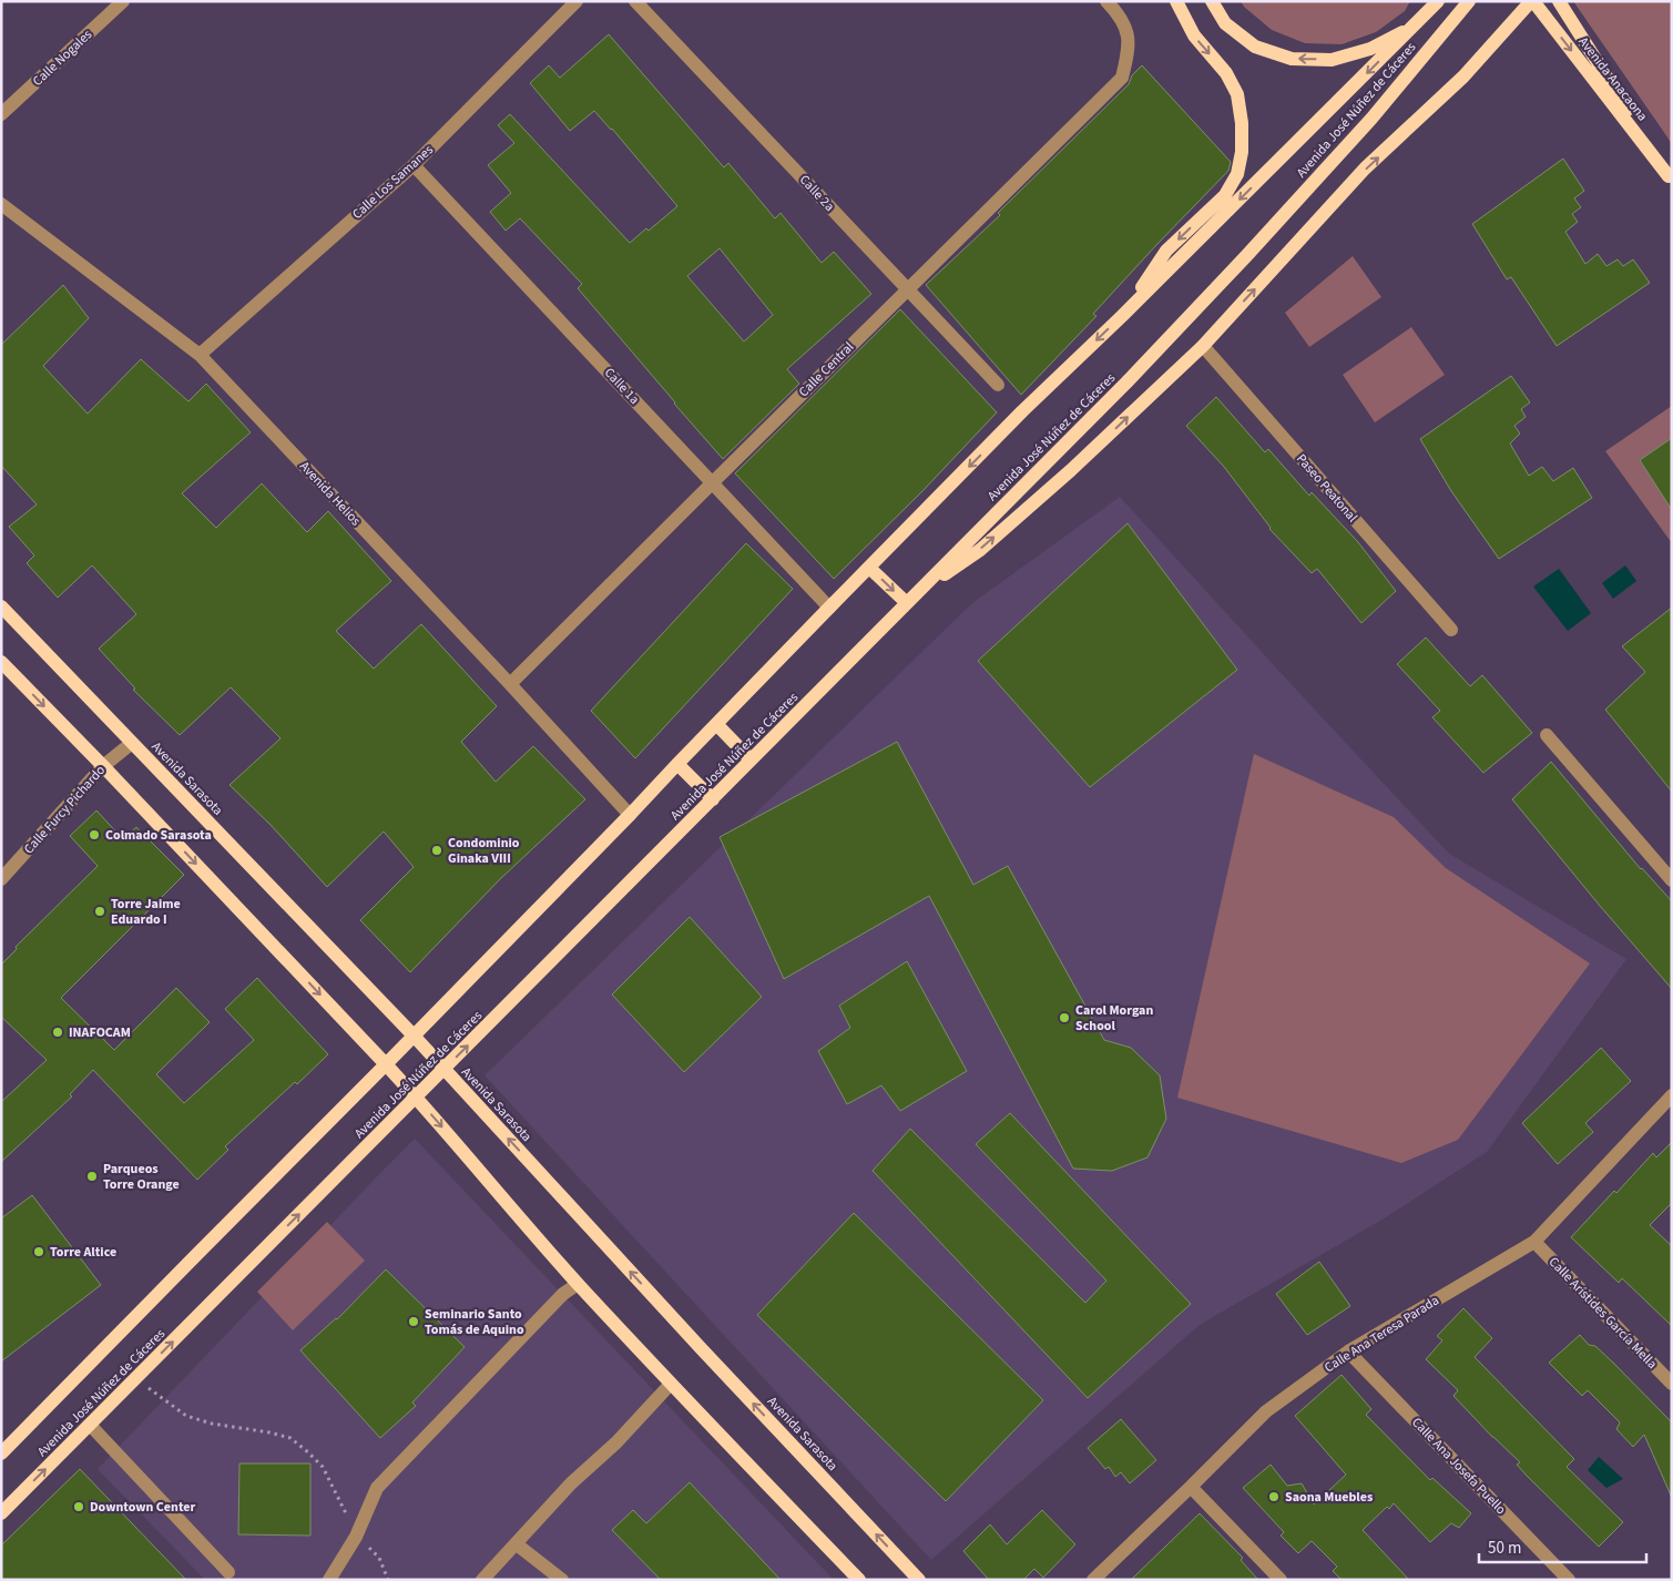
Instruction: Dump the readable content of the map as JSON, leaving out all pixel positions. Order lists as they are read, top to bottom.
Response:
{
  "streets": {
    "main road": ["Avenida Anacaona", "Avenida José Núñez de Cáceres", "Avenida Sarasota"],
    "street": [
      "Calle Nogales",
      "Calle Los Samanes",
      "Calle 2a",
      "Calle Central",
      "Calle 1a",
      "Paseo Peatonal",
      "Avenida Helios",
      "Calle Furcy Pichardo",
      "Calle Arístides García Mella",
      "Calle Ana Teresa Parada",
      "Calle Ana Josefa Puello"
    ]
  },
  "crossings": [
    ["Avenida José Núñez de Cáceres", "Calle 1a"],
    ["Avenida José Núñez de Cáceres", "Avenida Helios"],
    ["Avenida José Núñez de Cáceres", "Avenida Sarasota"],
    ["Calle Los Samanes", "Calle 1a"],
    ["Calle Los Samanes", "Avenida Helios"],
    ["Calle 2a", "Calle Central"],
    ["Calle Central", "Calle 1a"],
    ["Calle Central", "Avenida Helios"],
    ["Avenida Sarasota", "Calle Furcy Pichardo"],
    ["Calle Arístides García Mella", "Calle Ana Teresa Parada"],
    ["Calle Ana Teresa Parada", "Calle Ana Josefa Puello"]
  ],
  "places": [
    "Colmado Sarasota",
    "Condominio Ginaka VIII",
    "Torre Jaime Eduardo I",
    "Carol Morgan School",
    "INAFOCAM",
    "Parqueos Torre Orange",
    "Torre Altice",
    "Seminario Santo Tomás de Aquino",
    "Saona Muebles",
    "Downtown Center"
  ],
  "scale_bar": "50 m"
}
